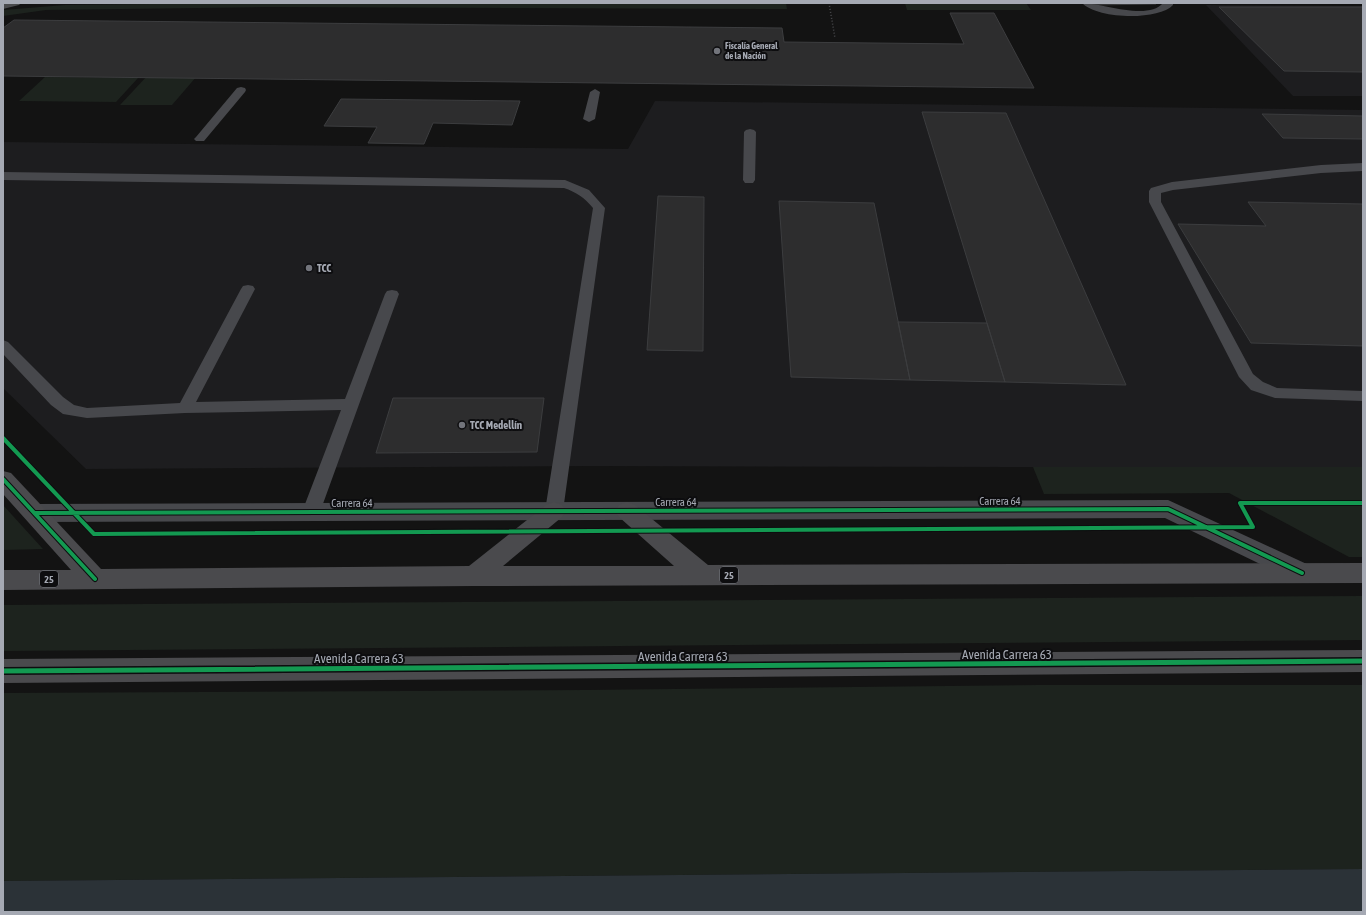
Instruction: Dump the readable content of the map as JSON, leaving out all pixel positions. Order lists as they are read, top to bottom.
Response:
{
  "streets": {
    "highway": ["25", "Avenida Carrera 63"],
    "street": ["Carrera 64"]
  },
  "crossings": [
    ["Carrera 64", "25"]
  ],
  "places": ["Fiscalía General de la Nación", "TCC", "TCC Medellín"]
}
